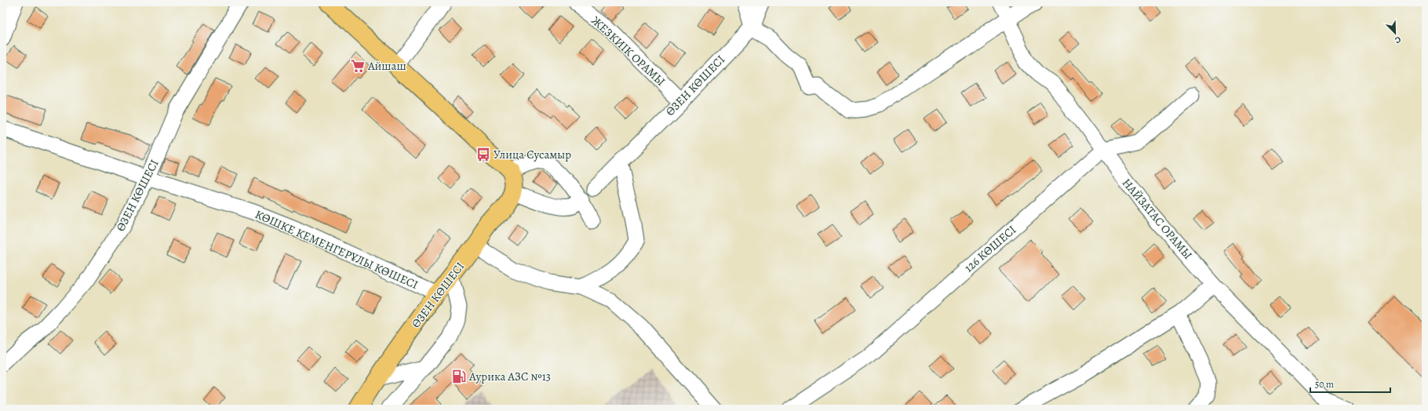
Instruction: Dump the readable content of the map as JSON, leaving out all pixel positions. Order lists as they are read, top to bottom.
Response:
{
  "streets": {
    "main road": ["ӨЗЕН КӨШЕСІ"],
    "street": [
      "ЖЕЗКИІК ОРАМЫ",
      "НАЙЗАТАС ОРАМЫ",
      "126 КӨШЕСІ",
      "КӨШКЕ КЕМЕНГЕРҰЛЫ КӨШЕСІ"
    ]
  },
  "crossings": [
    ["ЖЕЗКИІК ОРАМЫ", "ӨЗЕН КӨШЕСІ"],
    ["ӨЗЕН КӨШЕСІ", "КӨШКЕ КЕМЕНГЕРҰЛЫ КӨШЕСІ"],
    ["НАЙЗАТАС ОРАМЫ", "126 КӨШЕСІ"]
  ],
  "places": {
    "supermarket": ["Айшаш"],
    "bus stop": ["Улица Сусамыр"],
    "fuel station": ["Аурика АЗС №13"]
  },
  "scale_bar": "50 m",
  "north": "bottom right"
}
